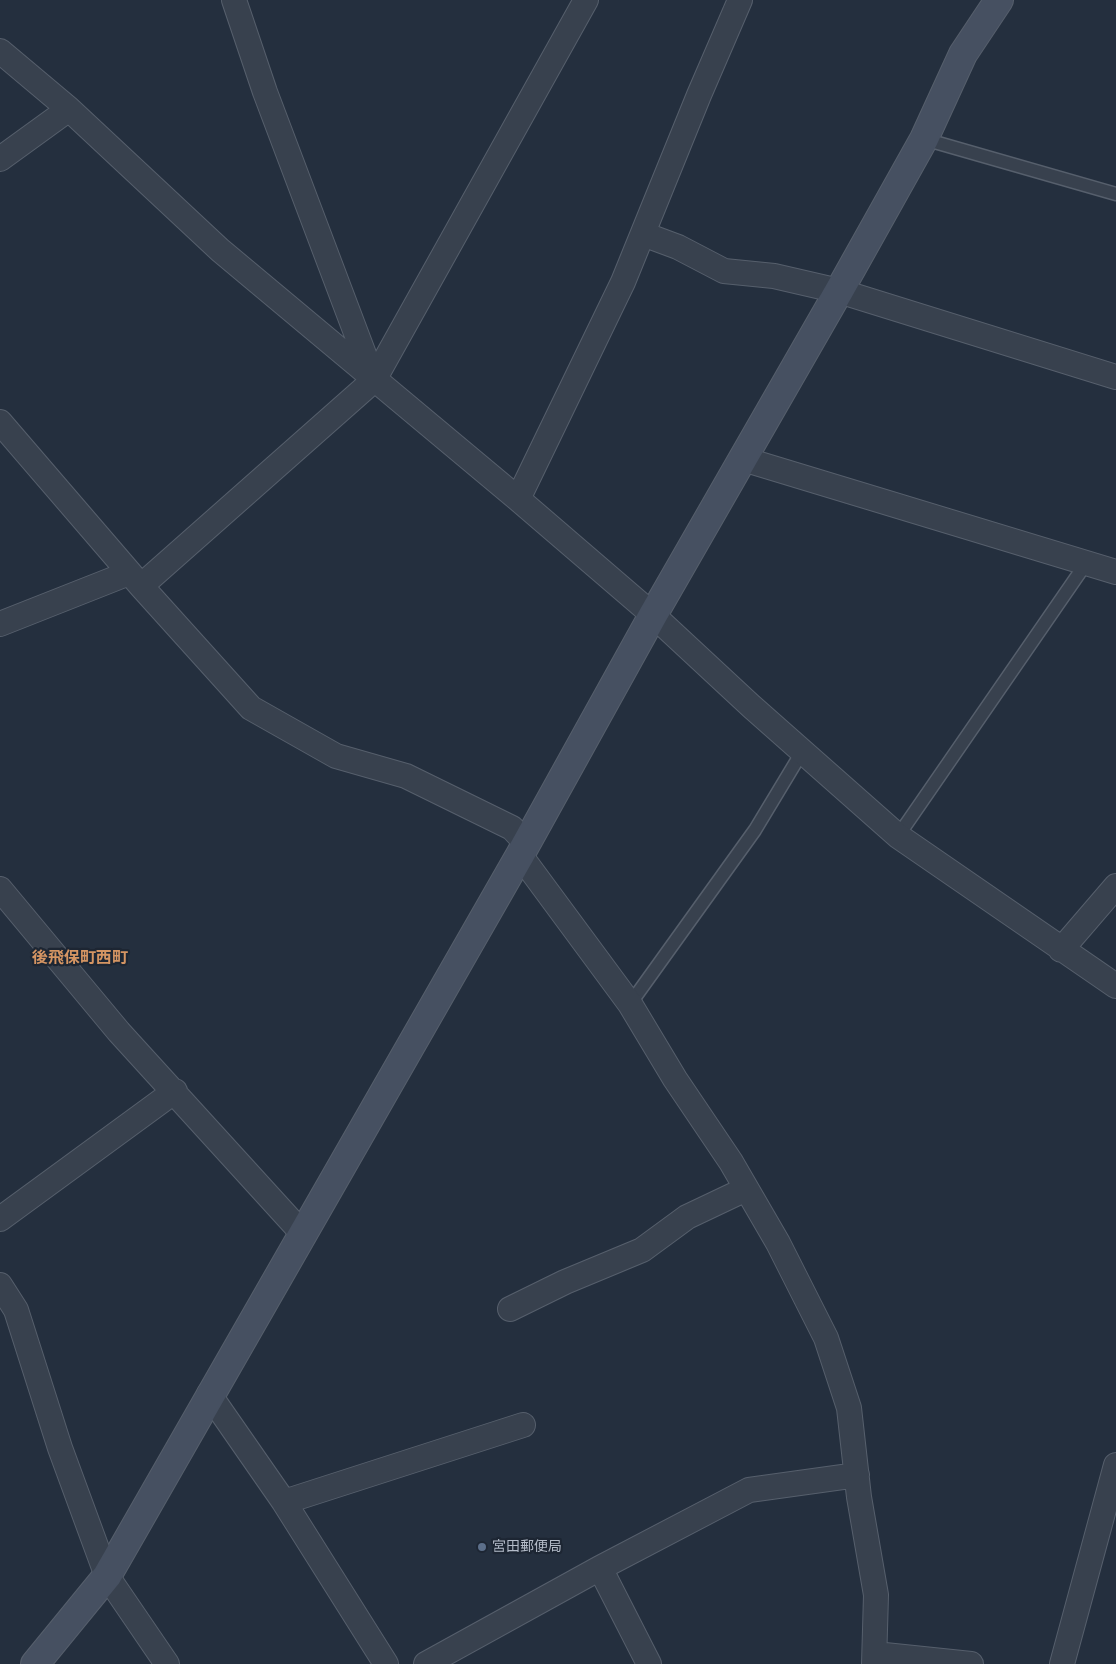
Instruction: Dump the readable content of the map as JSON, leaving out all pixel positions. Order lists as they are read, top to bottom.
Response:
{
  "districts": ["後飛保町西町"],
  "places": ["宮田郵便局"]
}
